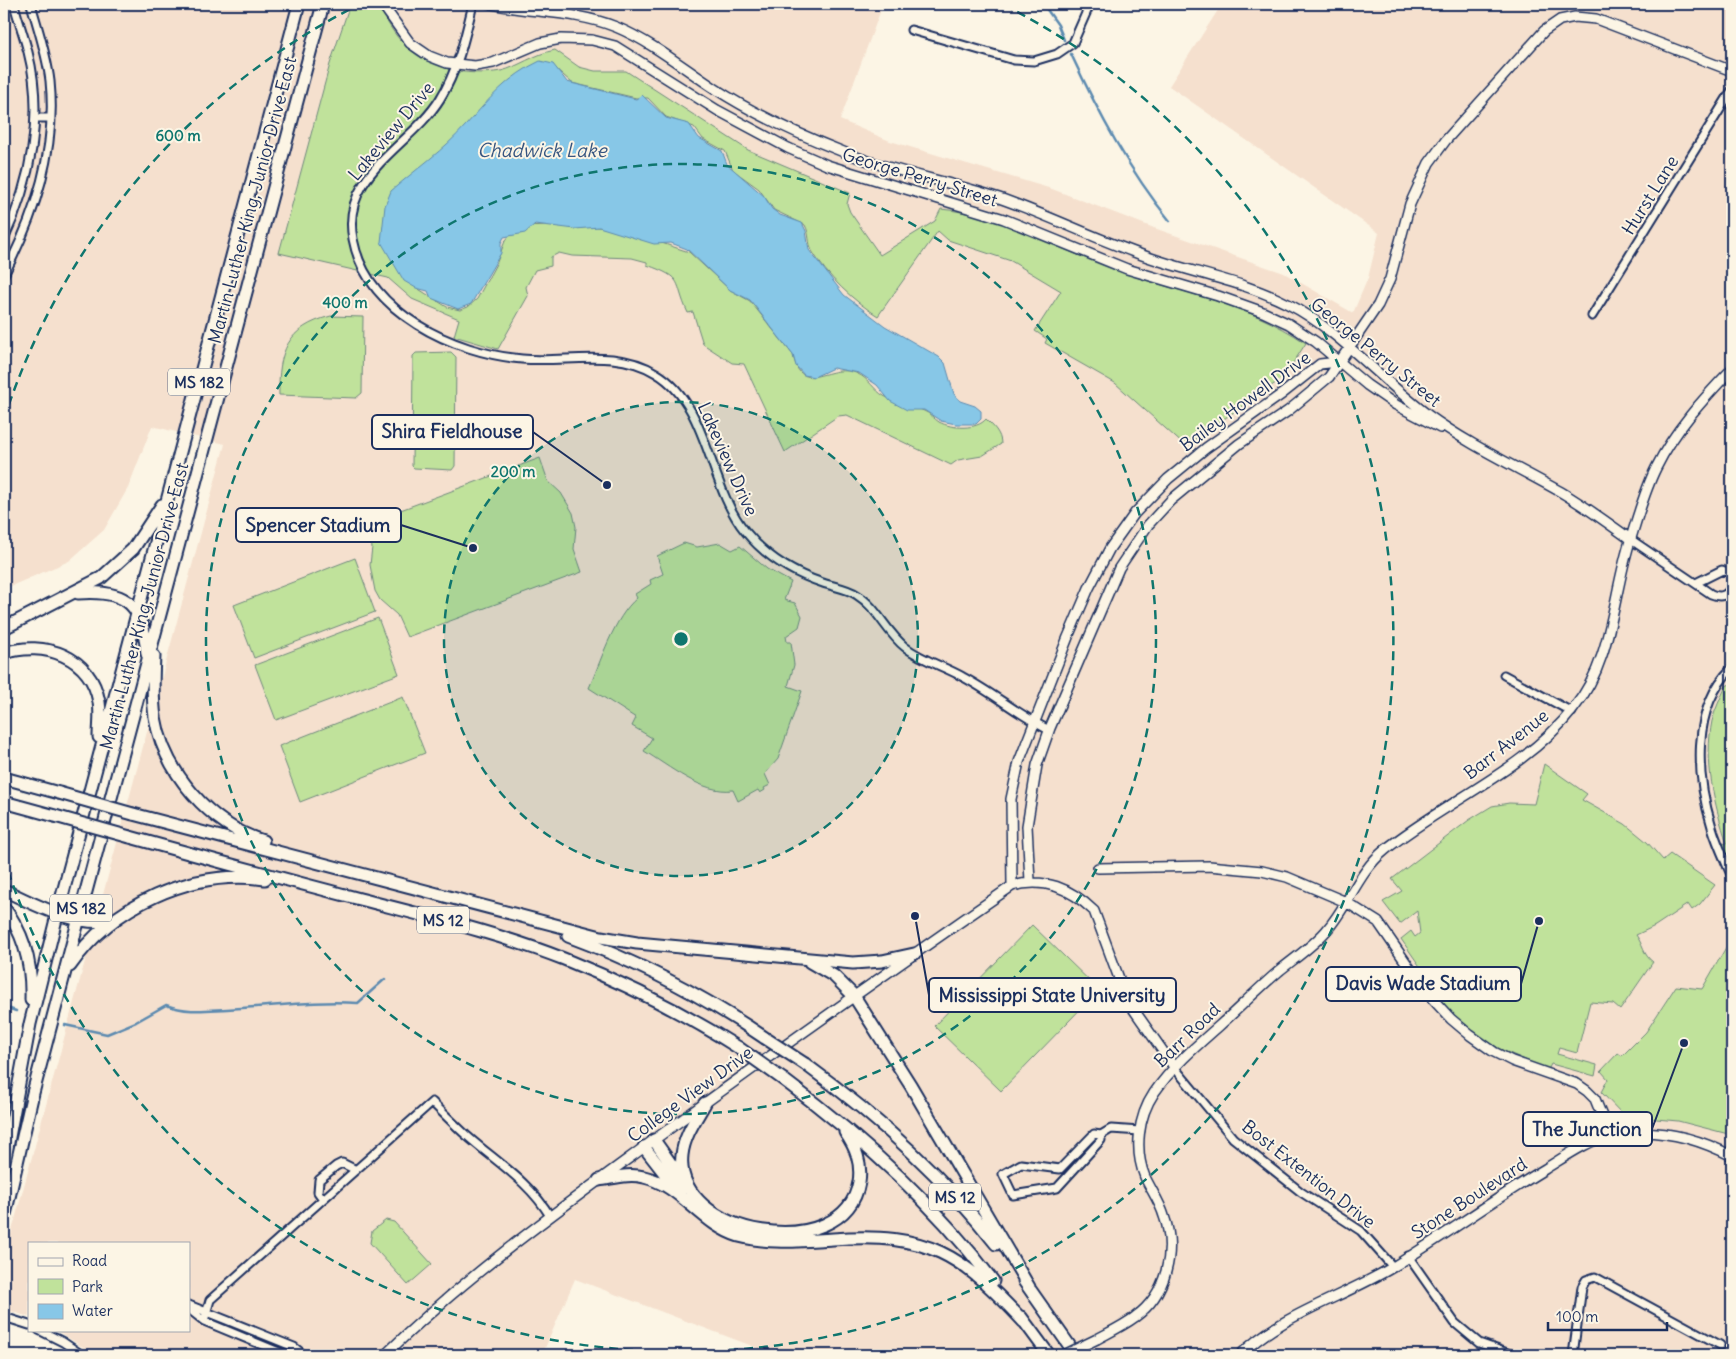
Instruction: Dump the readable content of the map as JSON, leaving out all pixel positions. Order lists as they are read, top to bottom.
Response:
{
  "streets": {
    "main road": ["Martin Luther King, Junior Drive East", "MS 182", "MS 12"],
    "street": [
      "Lakeview Drive",
      "George Perry Street",
      "Hurst Lane",
      "Bailey Howell Drive",
      "Barr Avenue",
      "Barr Road",
      "College View Drive",
      "Bost Extention Drive",
      "Stone Boulevard"
    ]
  },
  "crossings": [
    ["Lakeview Drive", "George Perry Street"],
    ["Lakeview Drive", "Bailey Howell Drive"],
    ["George Perry Street", "Bailey Howell Drive"],
    ["George Perry Street", "Barr Avenue"],
    ["Bailey Howell Drive", "College View Drive"],
    ["Bailey Howell Drive", "Bost Extention Drive"],
    ["Barr Avenue", "Barr Road"],
    ["Barr Road", "Bost Extention Drive"],
    ["College View Drive", "Bost Extention Drive"],
    ["Bost Extention Drive", "Stone Boulevard"]
  ],
  "water": ["Chadwick Lake"],
  "places": [
    "Shira Fieldhouse",
    "Spencer Stadium",
    "Mississippi State University",
    "Davis Wade Stadium",
    "The Junction"
  ],
  "legend": ["Road", "Park", "Water"],
  "scale_bar": "100 m",
  "rings": ["600 m", "400 m", "200 m"]
}
